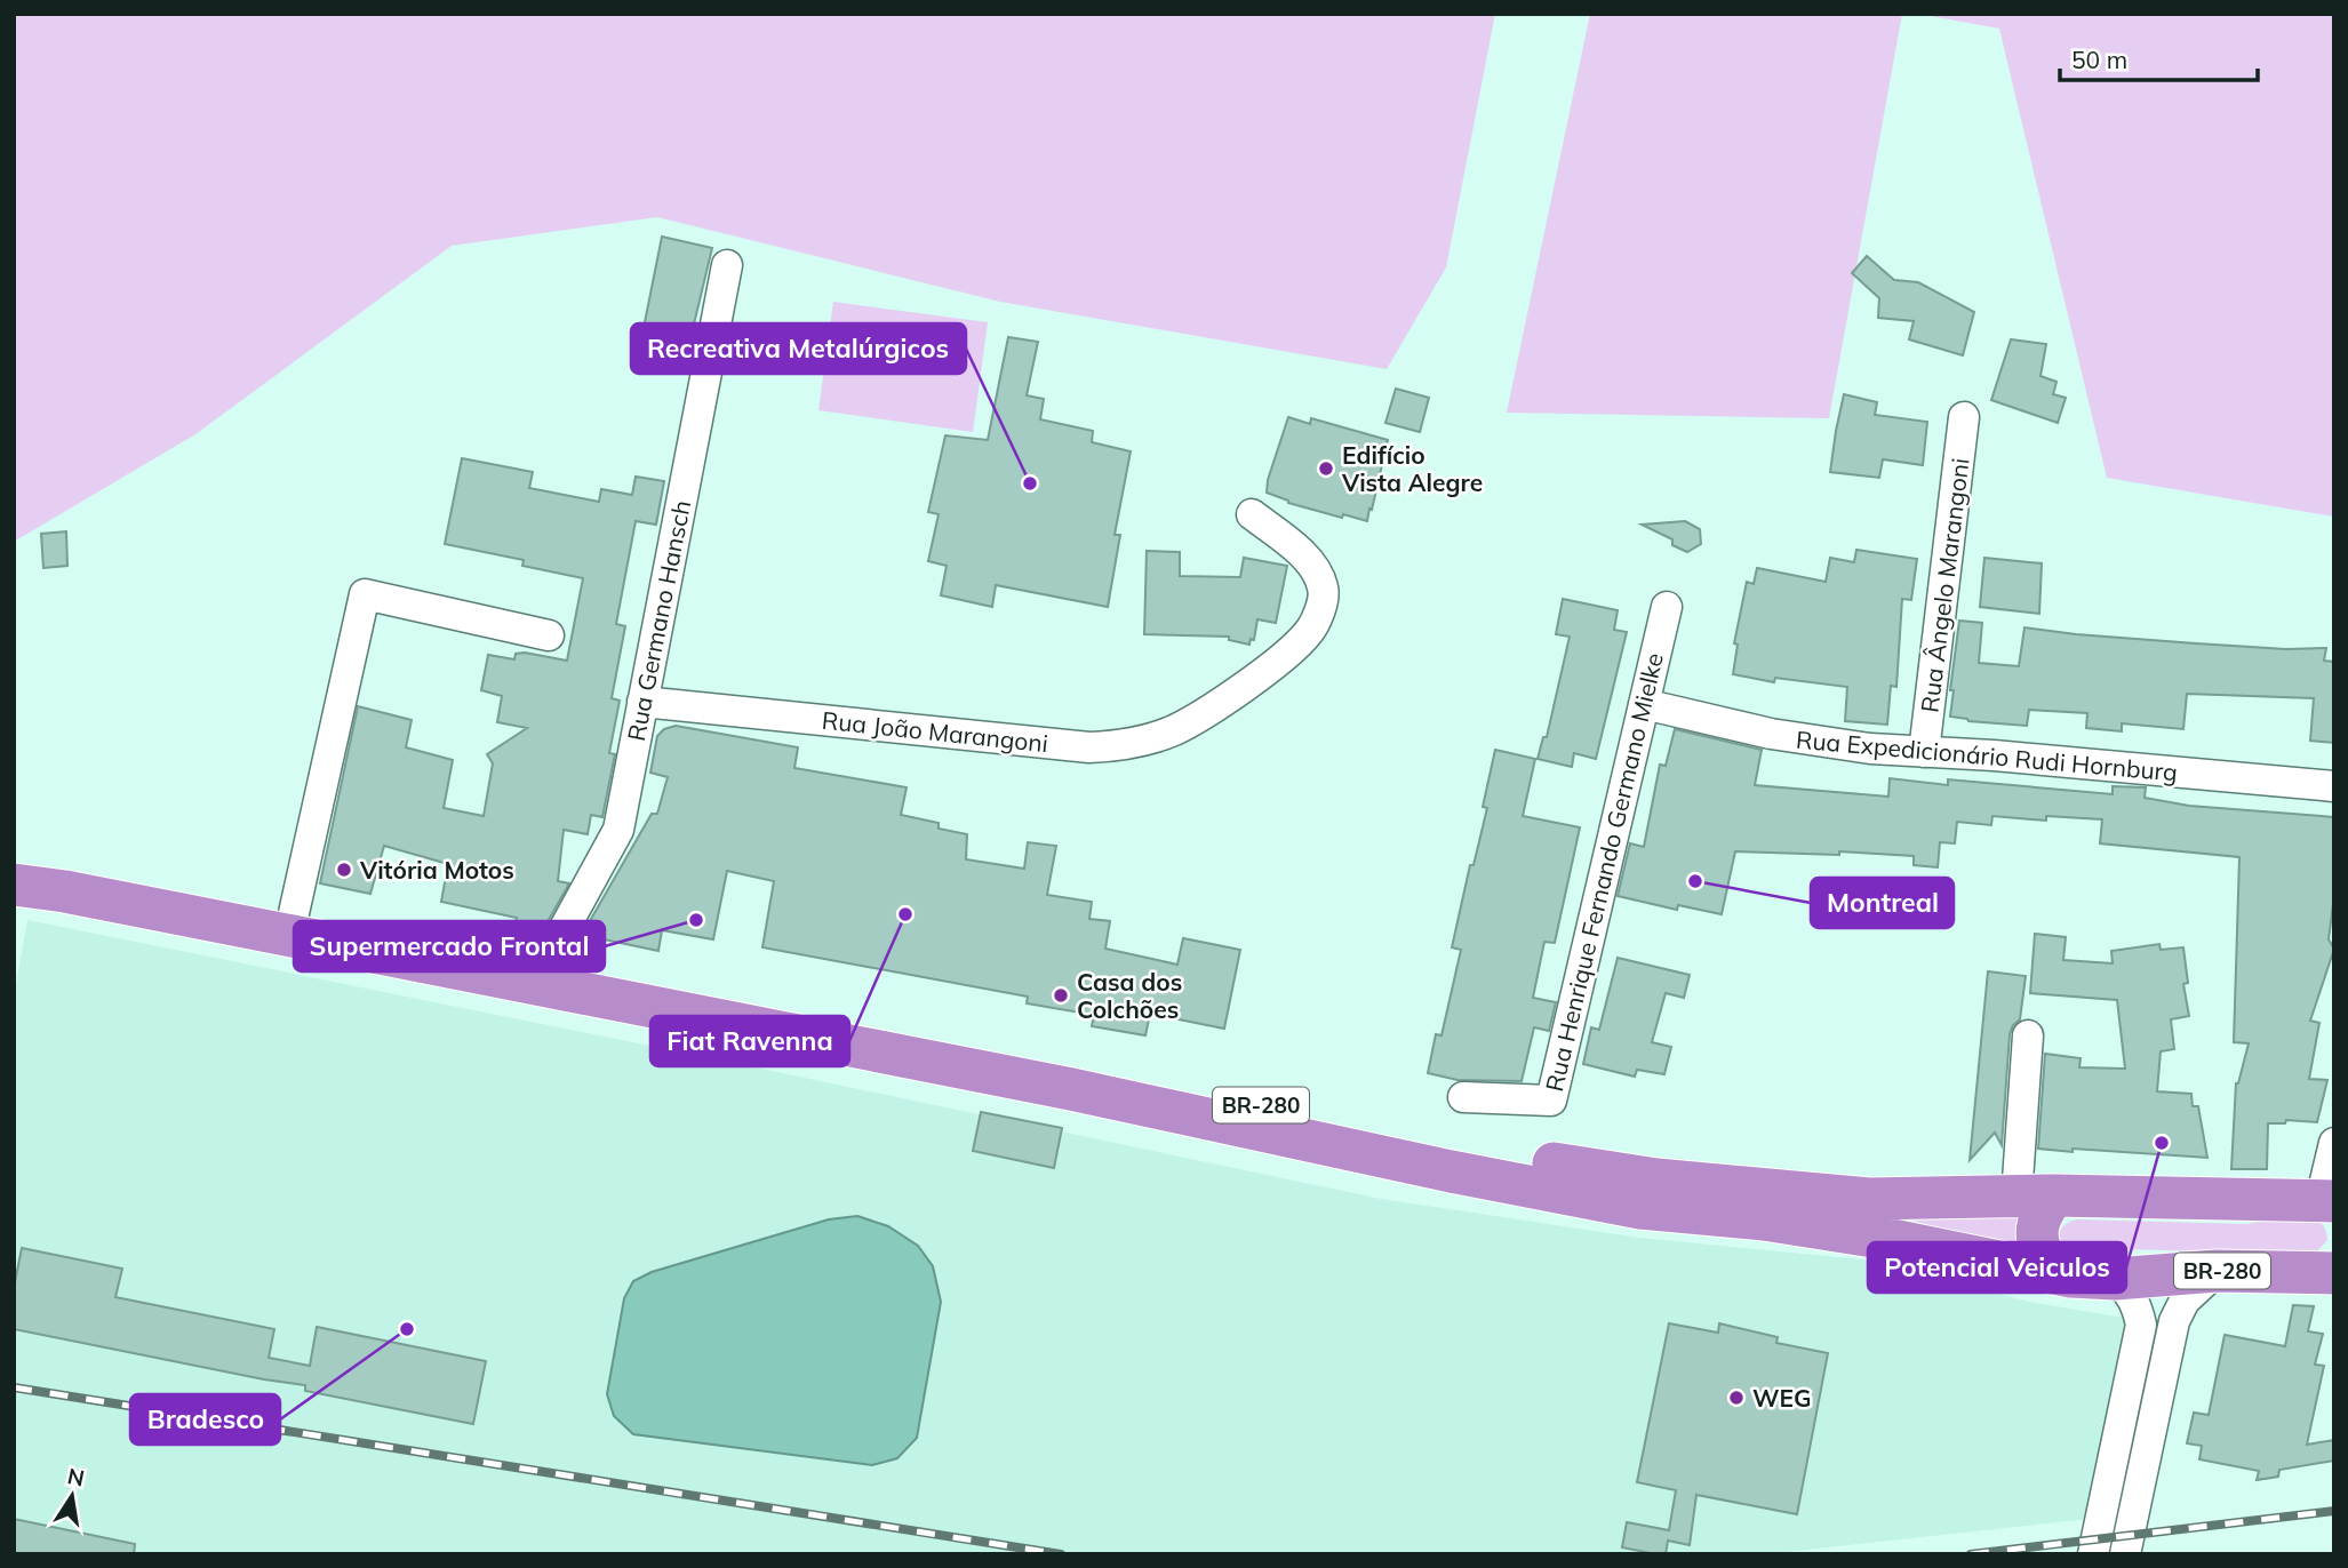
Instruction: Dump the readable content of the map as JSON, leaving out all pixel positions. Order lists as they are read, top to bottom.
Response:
{
  "streets": {
    "highway": ["BR-280"],
    "street": [
      "Rua Ângelo Marangoni",
      "Rua Germano Hansch",
      "Rua João Marangoni",
      "Rua Expedicionário Rudi Hornburg",
      "Rua Henrique Fernando Germano Mielke"
    ]
  },
  "crossings": [
    ["Rua Ângelo Marangoni", "Rua Expedicionário Rudi Hornburg"],
    ["Rua Germano Hansch", "Rua João Marangoni"],
    ["Rua Germano Hansch", "BR-280"],
    ["Rua Expedicionário Rudi Hornburg", "Rua Henrique Fernando Germano Mielke"]
  ],
  "places": [
    "Edifício Vista Alegre",
    "Recreativa Metalúrgicos",
    "Vitória Motos",
    "Montreal",
    "Fiat Ravenna",
    "Supermercado Frontal",
    "Casa dos Colchões",
    "Potencial Veiculos",
    "Bradesco",
    "WEG"
  ],
  "scale_bar": "50 m",
  "north": "top"
}
